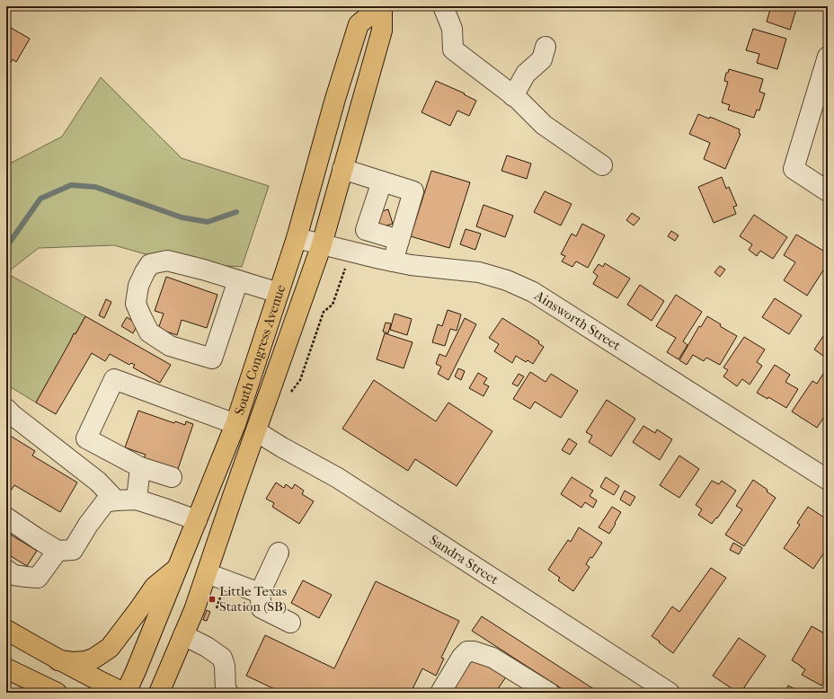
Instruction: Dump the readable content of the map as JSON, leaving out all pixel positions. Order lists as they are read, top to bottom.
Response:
{
  "streets": {
    "main road": ["South Congress Avenue"],
    "street": ["Ainsworth Street", "Sandra Street"]
  },
  "crossings": [
    ["Ainsworth Street", "South Congress Avenue"],
    ["South Congress Avenue", "Sandra Street"]
  ],
  "places": {
    "transit": ["Little Texas Station (SB)"]
  }
}
